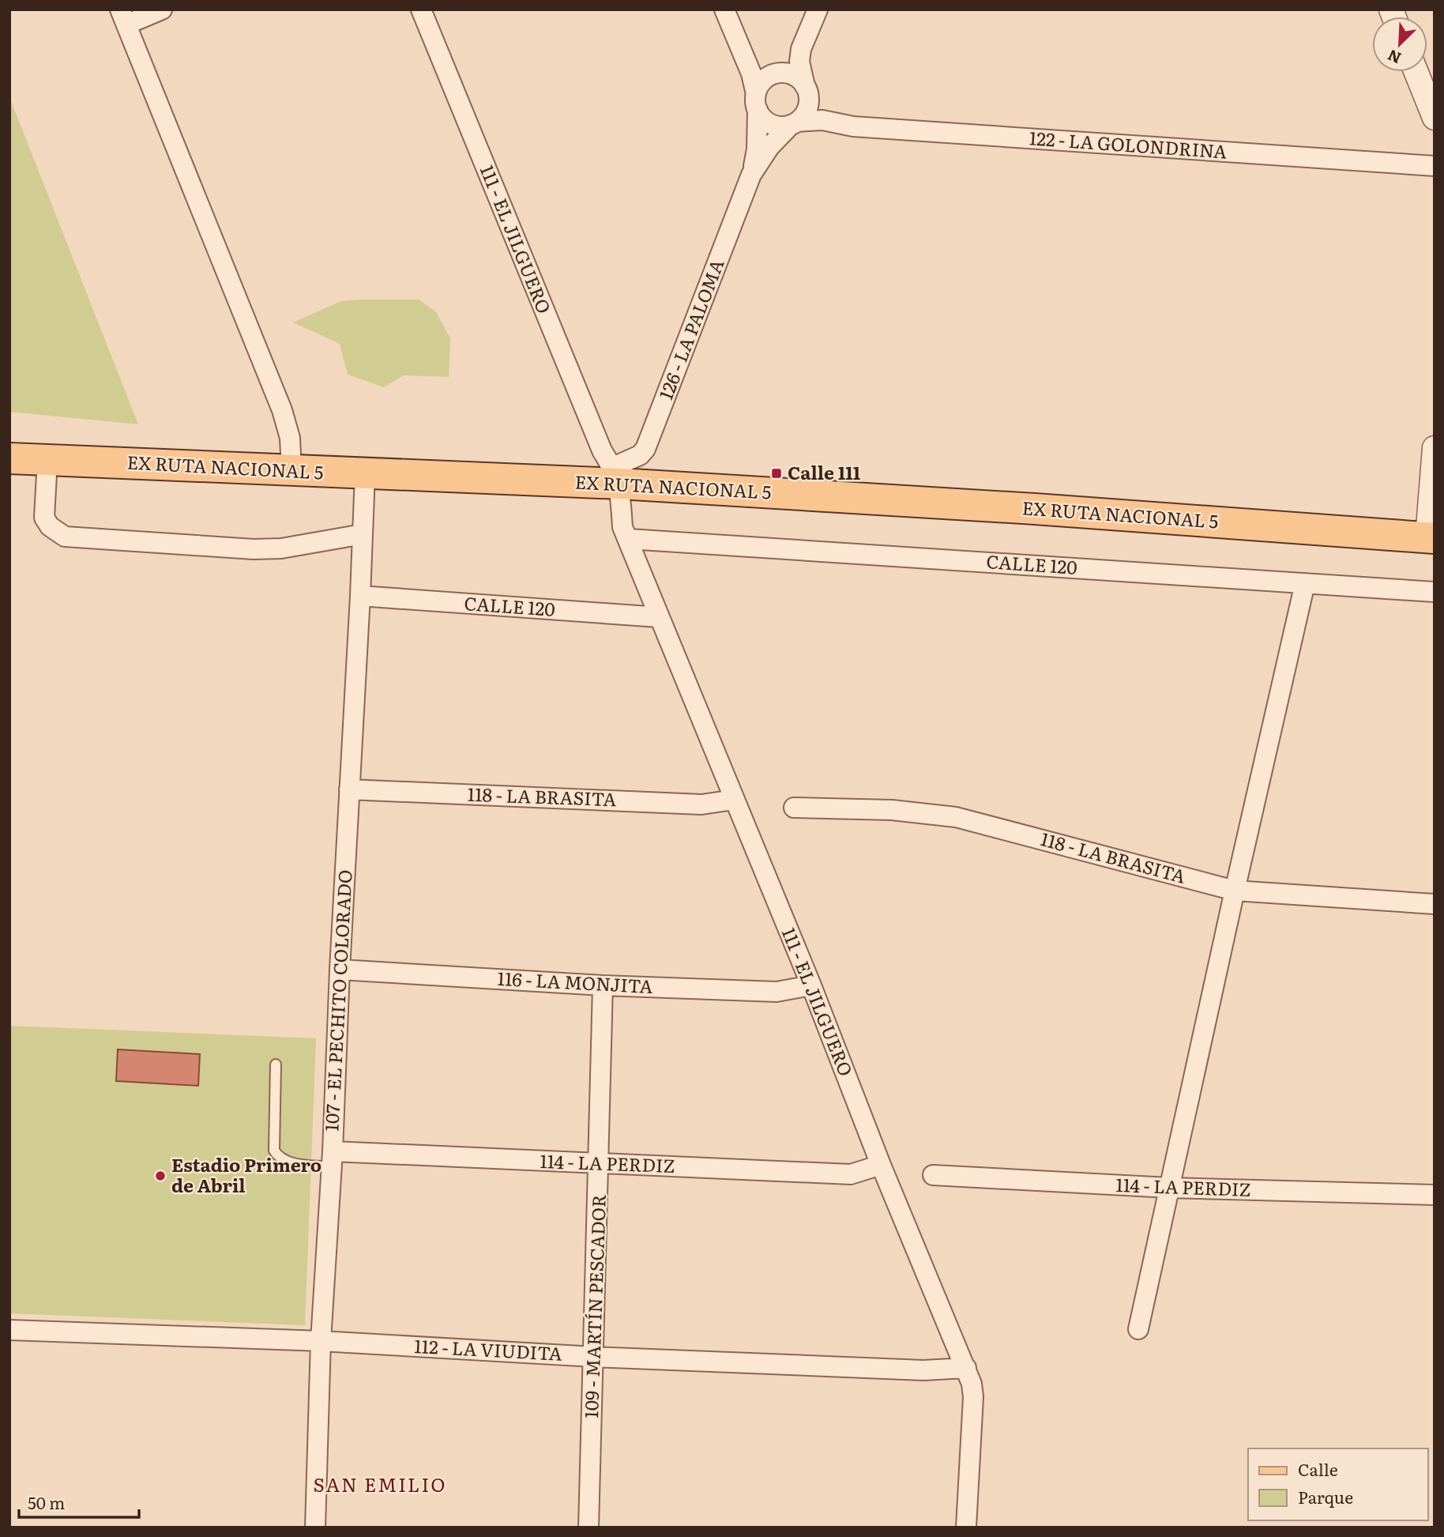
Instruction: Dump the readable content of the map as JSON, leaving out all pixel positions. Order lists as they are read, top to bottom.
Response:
{
  "streets": {
    "main road": ["EX RUTA NACIONAL 5"],
    "street": [
      "122 - LA GOLONDRINA",
      "111 - EL JILGUERO",
      "126 - LA PALOMA",
      "CALLE 120",
      "118 - LA BRASITA",
      "116 - LA MONJITA",
      "107 - EL PECHITO COLORADO",
      "114 - LA PERDIZ",
      "109 - MARTÍN PESCADOR",
      "112 - LA VIUDITA"
    ]
  },
  "crossings": [
    ["122 - LA GOLONDRINA", "126 - LA PALOMA"],
    ["111 - EL JILGUERO", "126 - LA PALOMA"],
    ["111 - EL JILGUERO", "EX RUTA NACIONAL 5"],
    ["111 - EL JILGUERO", "CALLE 120"],
    ["111 - EL JILGUERO", "118 - LA BRASITA"],
    ["111 - EL JILGUERO", "116 - LA MONJITA"],
    ["111 - EL JILGUERO", "114 - LA PERDIZ"],
    ["111 - EL JILGUERO", "112 - LA VIUDITA"],
    ["126 - LA PALOMA", "EX RUTA NACIONAL 5"],
    ["EX RUTA NACIONAL 5", "107 - EL PECHITO COLORADO"],
    ["CALLE 120", "107 - EL PECHITO COLORADO"],
    ["118 - LA BRASITA", "107 - EL PECHITO COLORADO"],
    ["116 - LA MONJITA", "107 - EL PECHITO COLORADO"],
    ["116 - LA MONJITA", "109 - MARTÍN PESCADOR"],
    ["107 - EL PECHITO COLORADO", "114 - LA PERDIZ"],
    ["107 - EL PECHITO COLORADO", "112 - LA VIUDITA"],
    ["114 - LA PERDIZ", "109 - MARTÍN PESCADOR"],
    ["109 - MARTÍN PESCADOR", "112 - LA VIUDITA"]
  ],
  "districts": ["SAN EMILIO"],
  "places": {
    "transit": ["Calle 111"],
    "other": ["Estadio Primero de Abril"]
  },
  "legend": ["Calle", "Parque"],
  "scale_bar": "50 m",
  "north": "bottom left"
}
